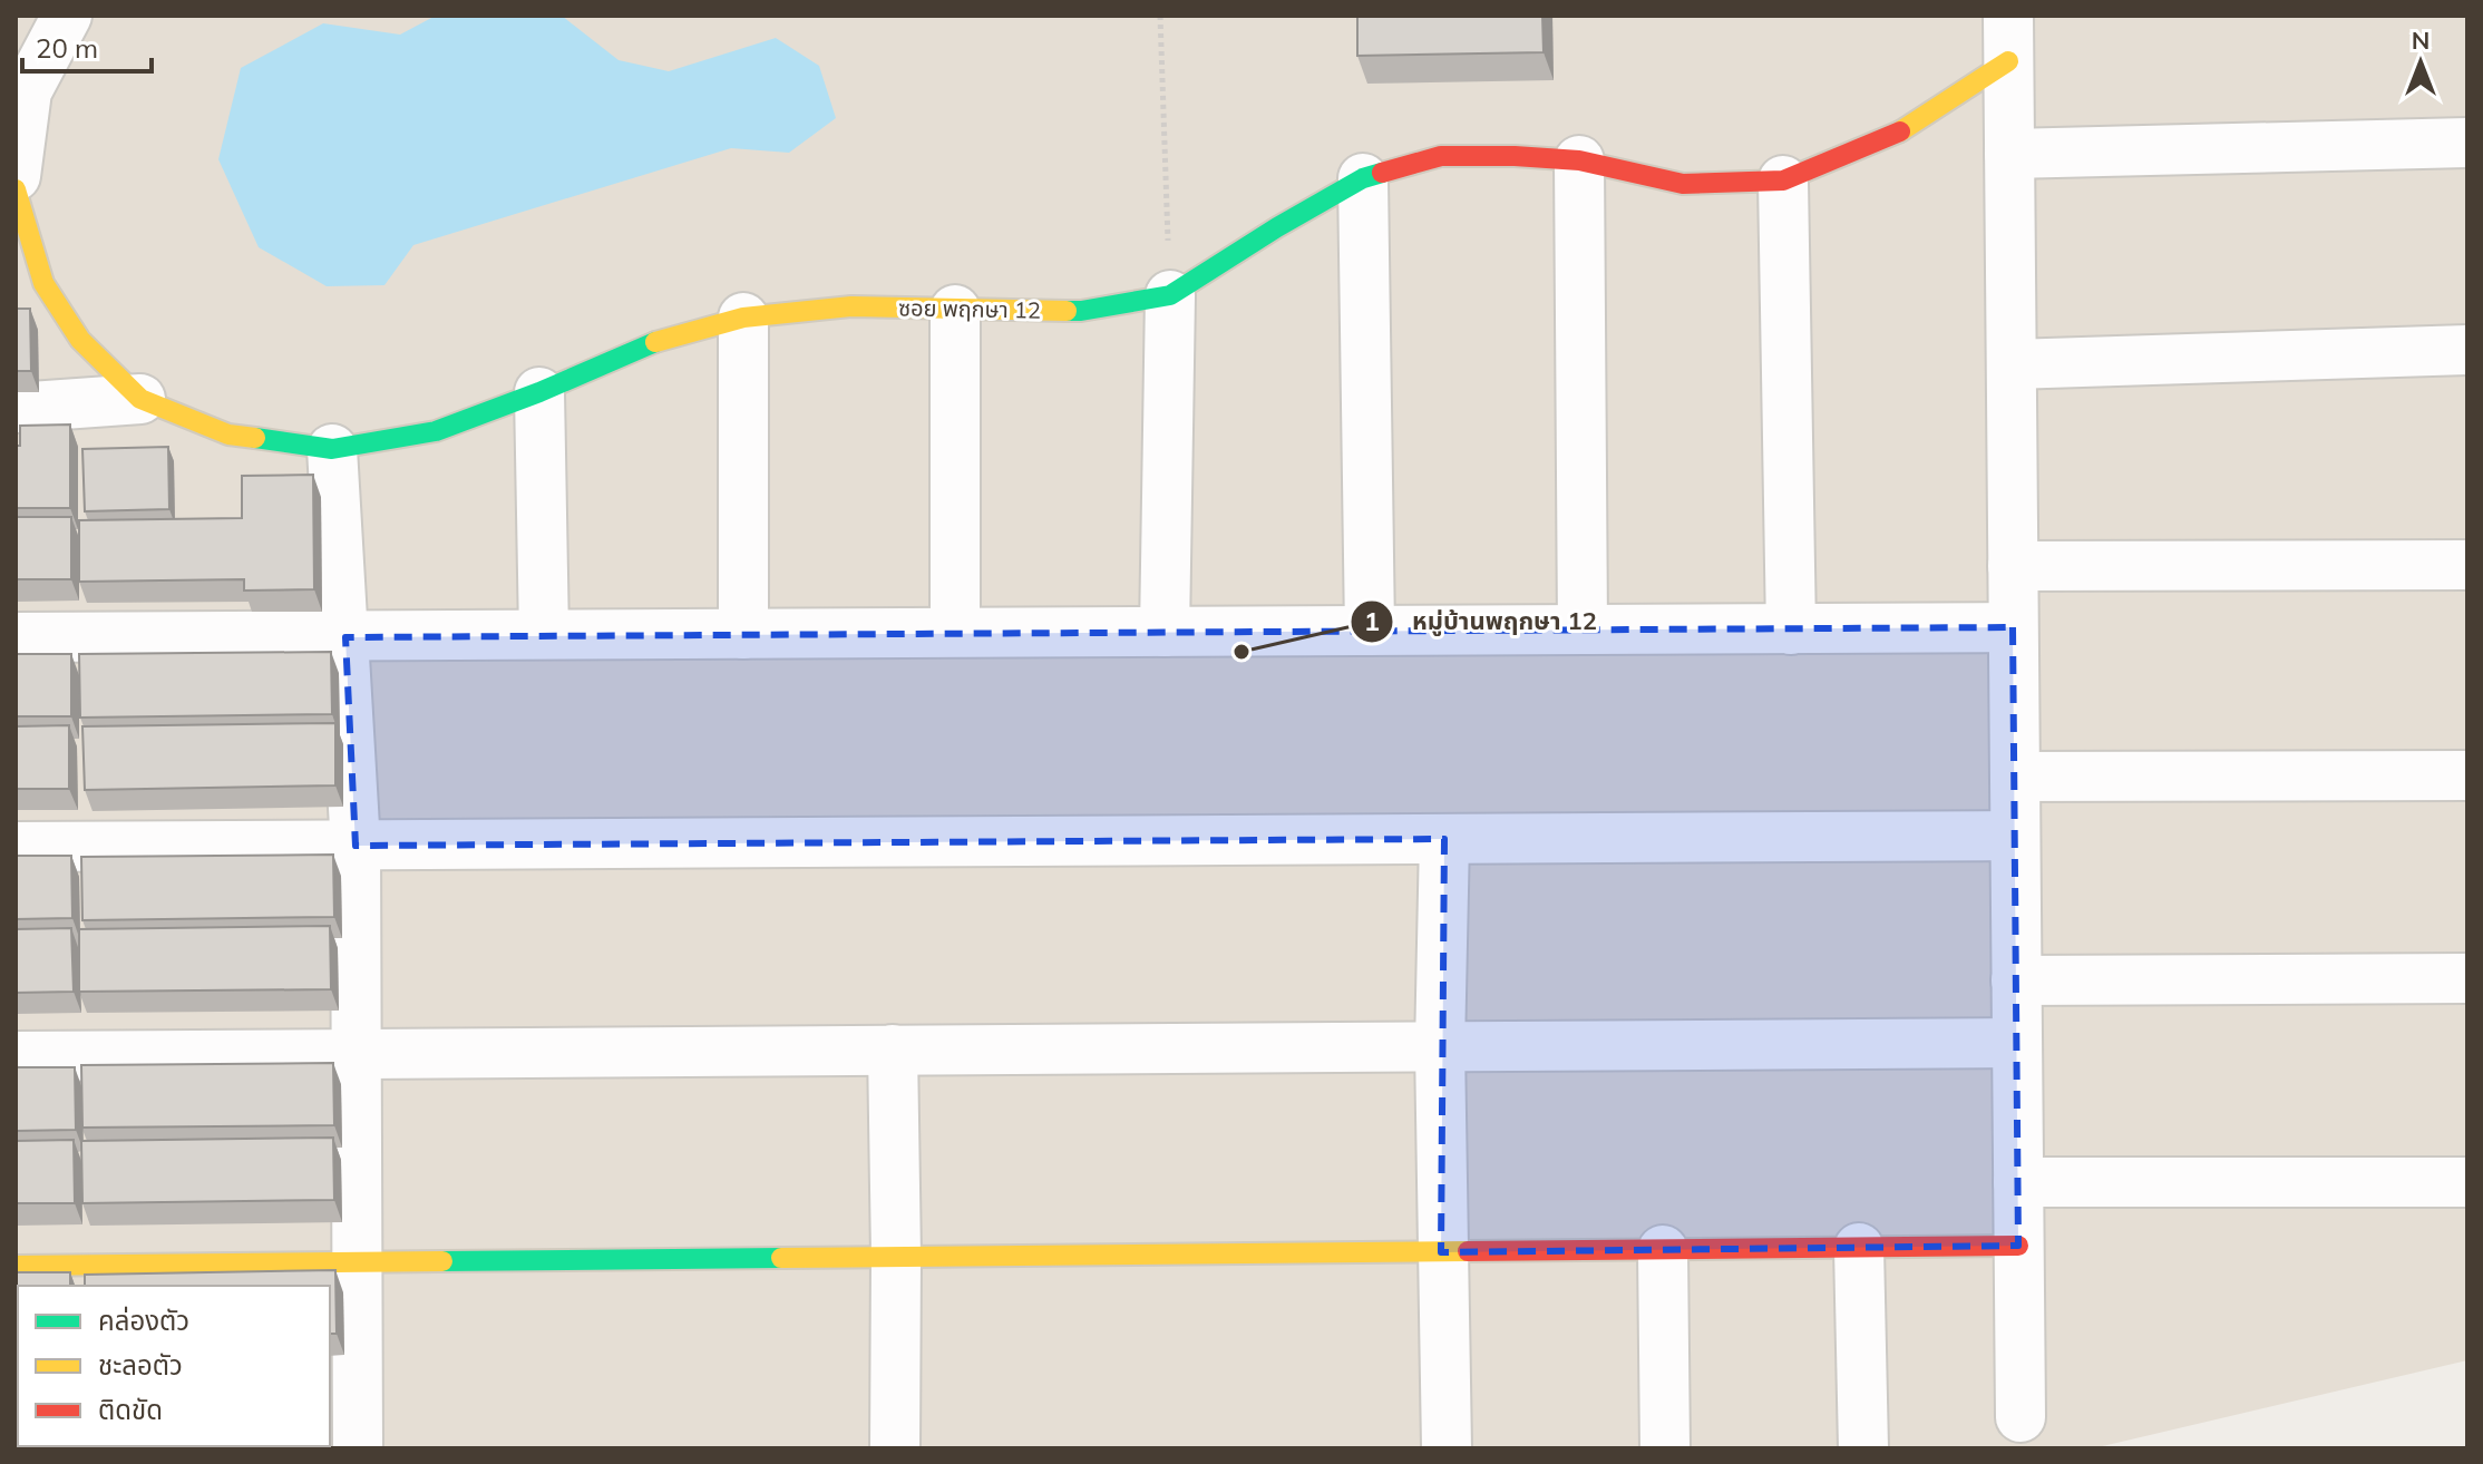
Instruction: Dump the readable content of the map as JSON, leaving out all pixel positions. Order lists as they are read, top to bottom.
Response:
{
  "streets": {
    "street": ["ซอย พฤกษา 12"]
  },
  "places": ["หมู่บ้านพฤกษา 12"],
  "legend": ["คล่องตัว", "ชะลอตัว", "ติดขัด"],
  "scale_bar": "20 m",
  "north": "top"
}
